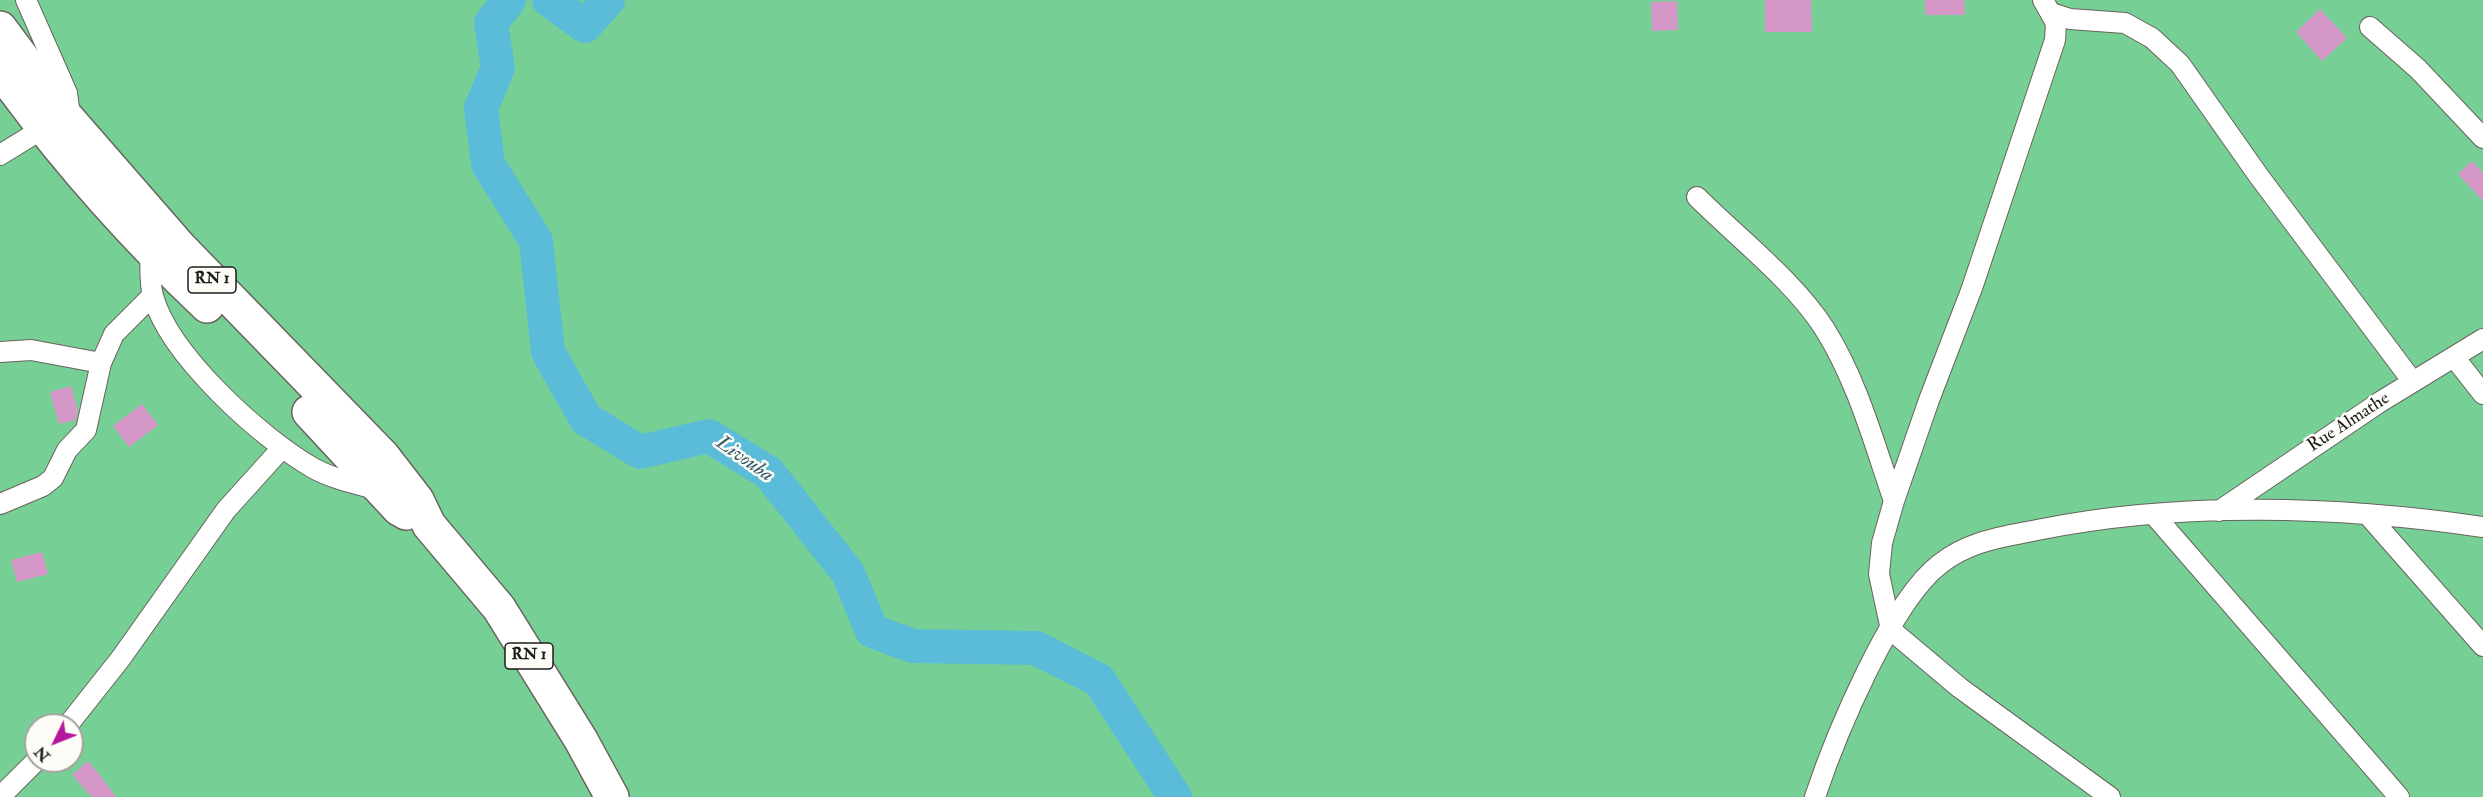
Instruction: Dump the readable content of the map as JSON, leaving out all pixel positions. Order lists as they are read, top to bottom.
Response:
{
  "streets": {
    "highway": ["RN 1"],
    "street": ["Rue Almathe"]
  },
  "water": ["Livouba"],
  "north": "bottom left"
}
